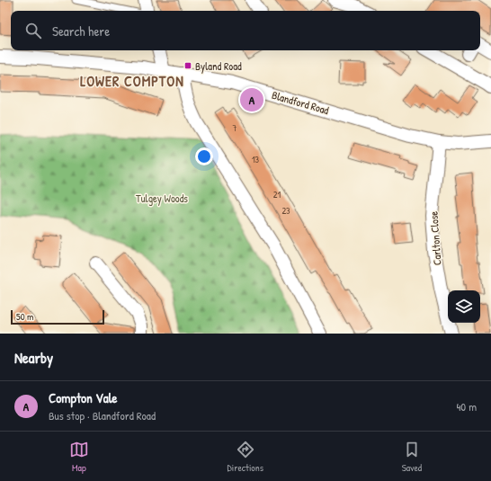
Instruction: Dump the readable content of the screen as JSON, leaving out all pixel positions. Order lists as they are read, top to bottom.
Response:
{
  "streets": {
    "street": ["Blandford Road", "Carlton Close"]
  },
  "crossings": [
    ["Blandford Road", "Carlton Close"]
  ],
  "districts": ["LOWER COMPTON"],
  "parks": ["Tulgey Woods"],
  "places": {
    "transit": ["Byland Road"]
  },
  "house_numbers": [
    "7",
    "13",
    "21",
    "23"
  ],
  "scale_bar": "50 m",
  "page": {
    "search": "Search here",
    "pins": "A",
    "scale": "50 m",
    "heading": "Nearby",
    "list": [
      {
        "mark": "A",
        "name": "Compton Vale",
        "note": "Bus stop · Blandford Road",
        "value": "40 m"
      }
    ],
    "nav": ["Map", "Directions", "Saved"]
  }
}
